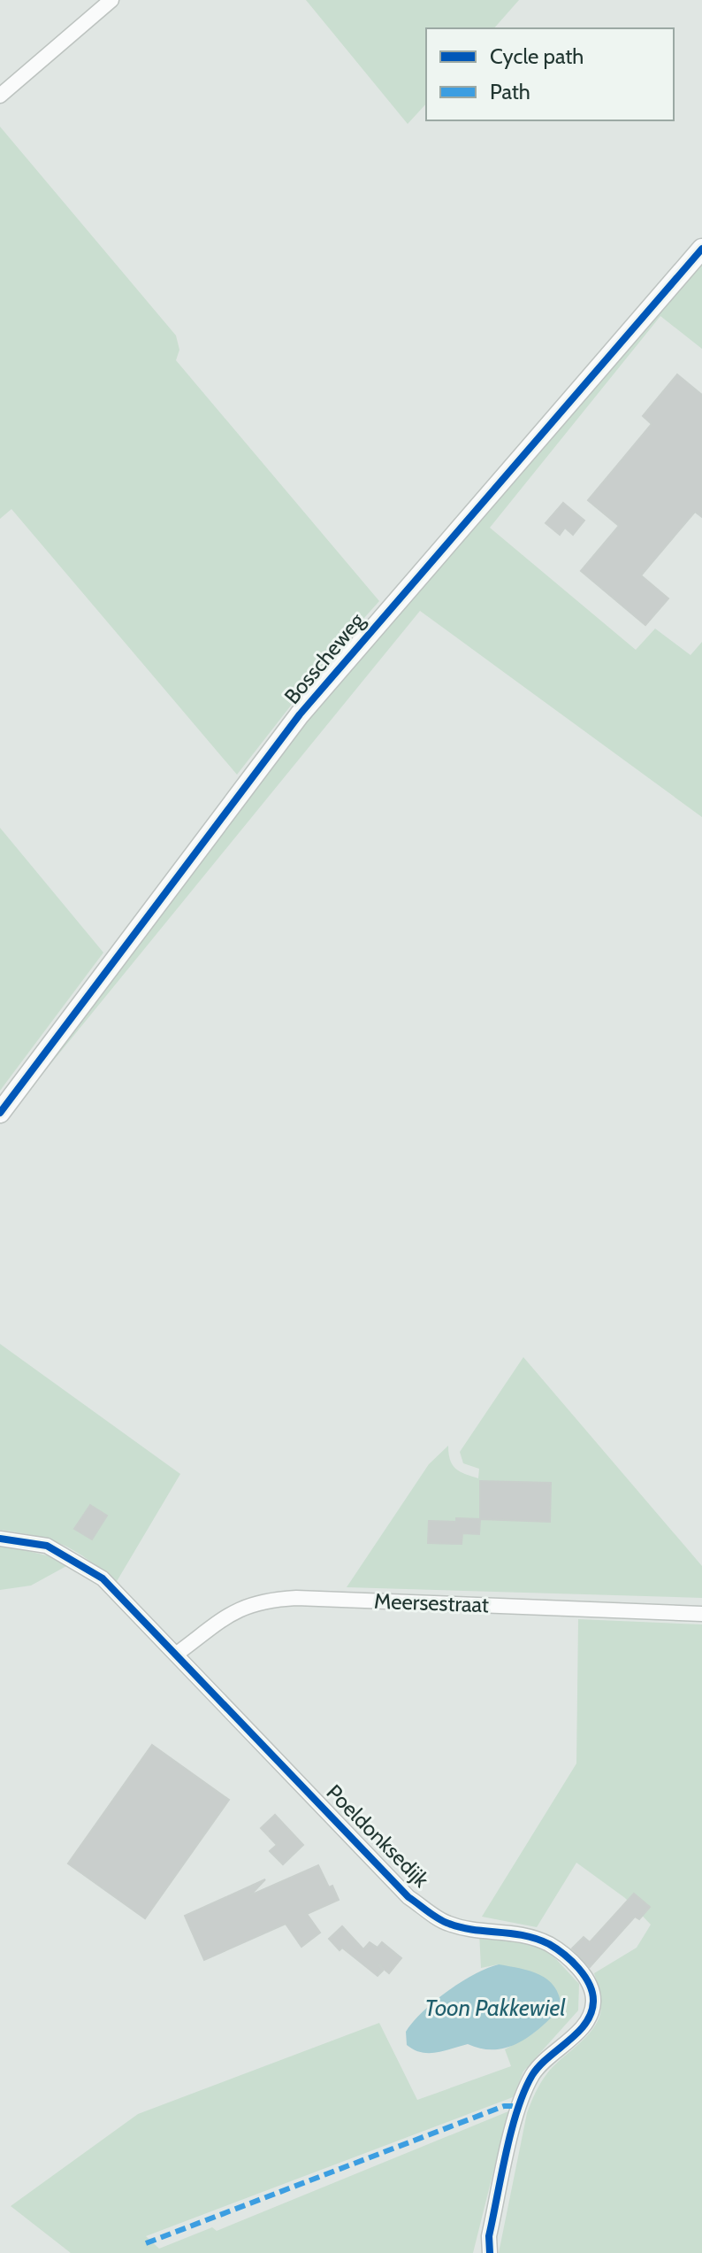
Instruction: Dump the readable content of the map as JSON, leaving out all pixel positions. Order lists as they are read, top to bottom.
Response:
{
  "streets": {
    "street": ["Bosscheweg", "Meersestraat", "Poeldonksedijk"]
  },
  "crossings": [
    ["Meersestraat", "Poeldonksedijk"]
  ],
  "water": ["Toon Pakkewiel"],
  "legend": ["Cycle path", "Path"]
}
